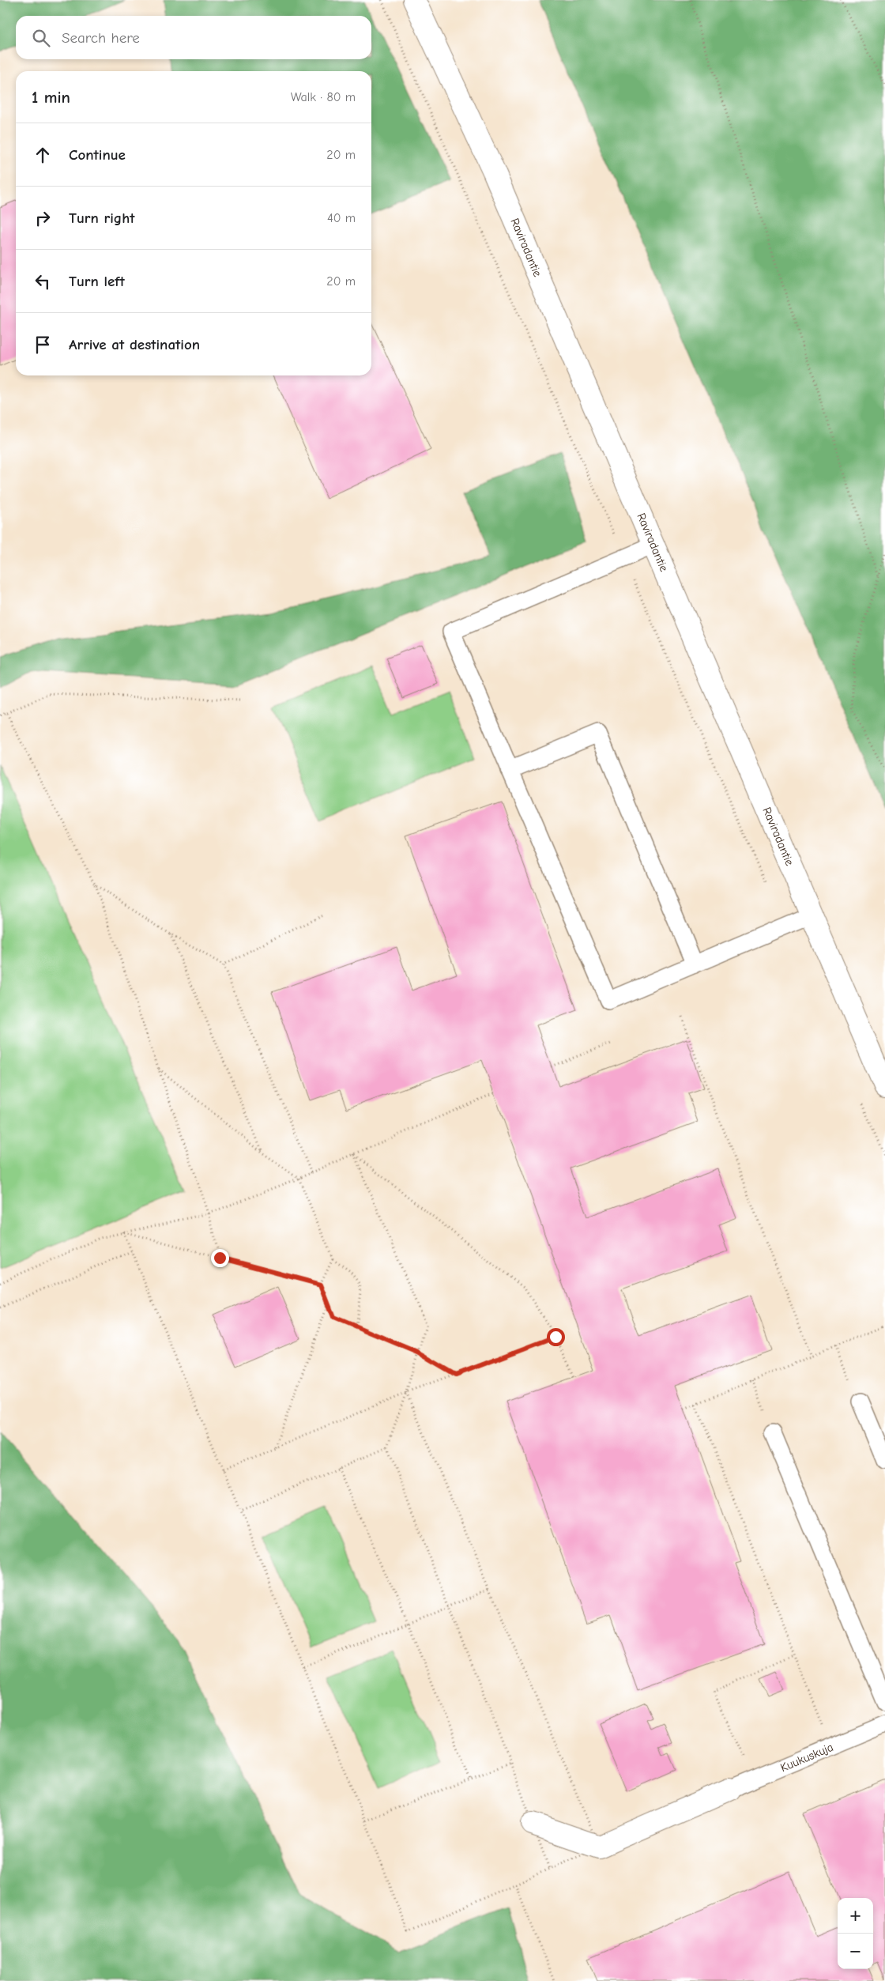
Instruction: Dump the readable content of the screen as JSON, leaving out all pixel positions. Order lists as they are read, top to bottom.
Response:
{
  "streets": {
    "street": ["Raviradantie"],
    "lane": ["Kuukuskuja"]
  },
  "page": {
    "search": "Search here",
    "heading": ["1 min", "Walk · 80 m"],
    "list": [
      ["Continue", "20 m"],
      ["Turn right", "40 m"],
      ["Turn left", "20 m"],
      "Arrive at destination"
    ],
    "map_buttons": ["+", "−"]
  }
}
